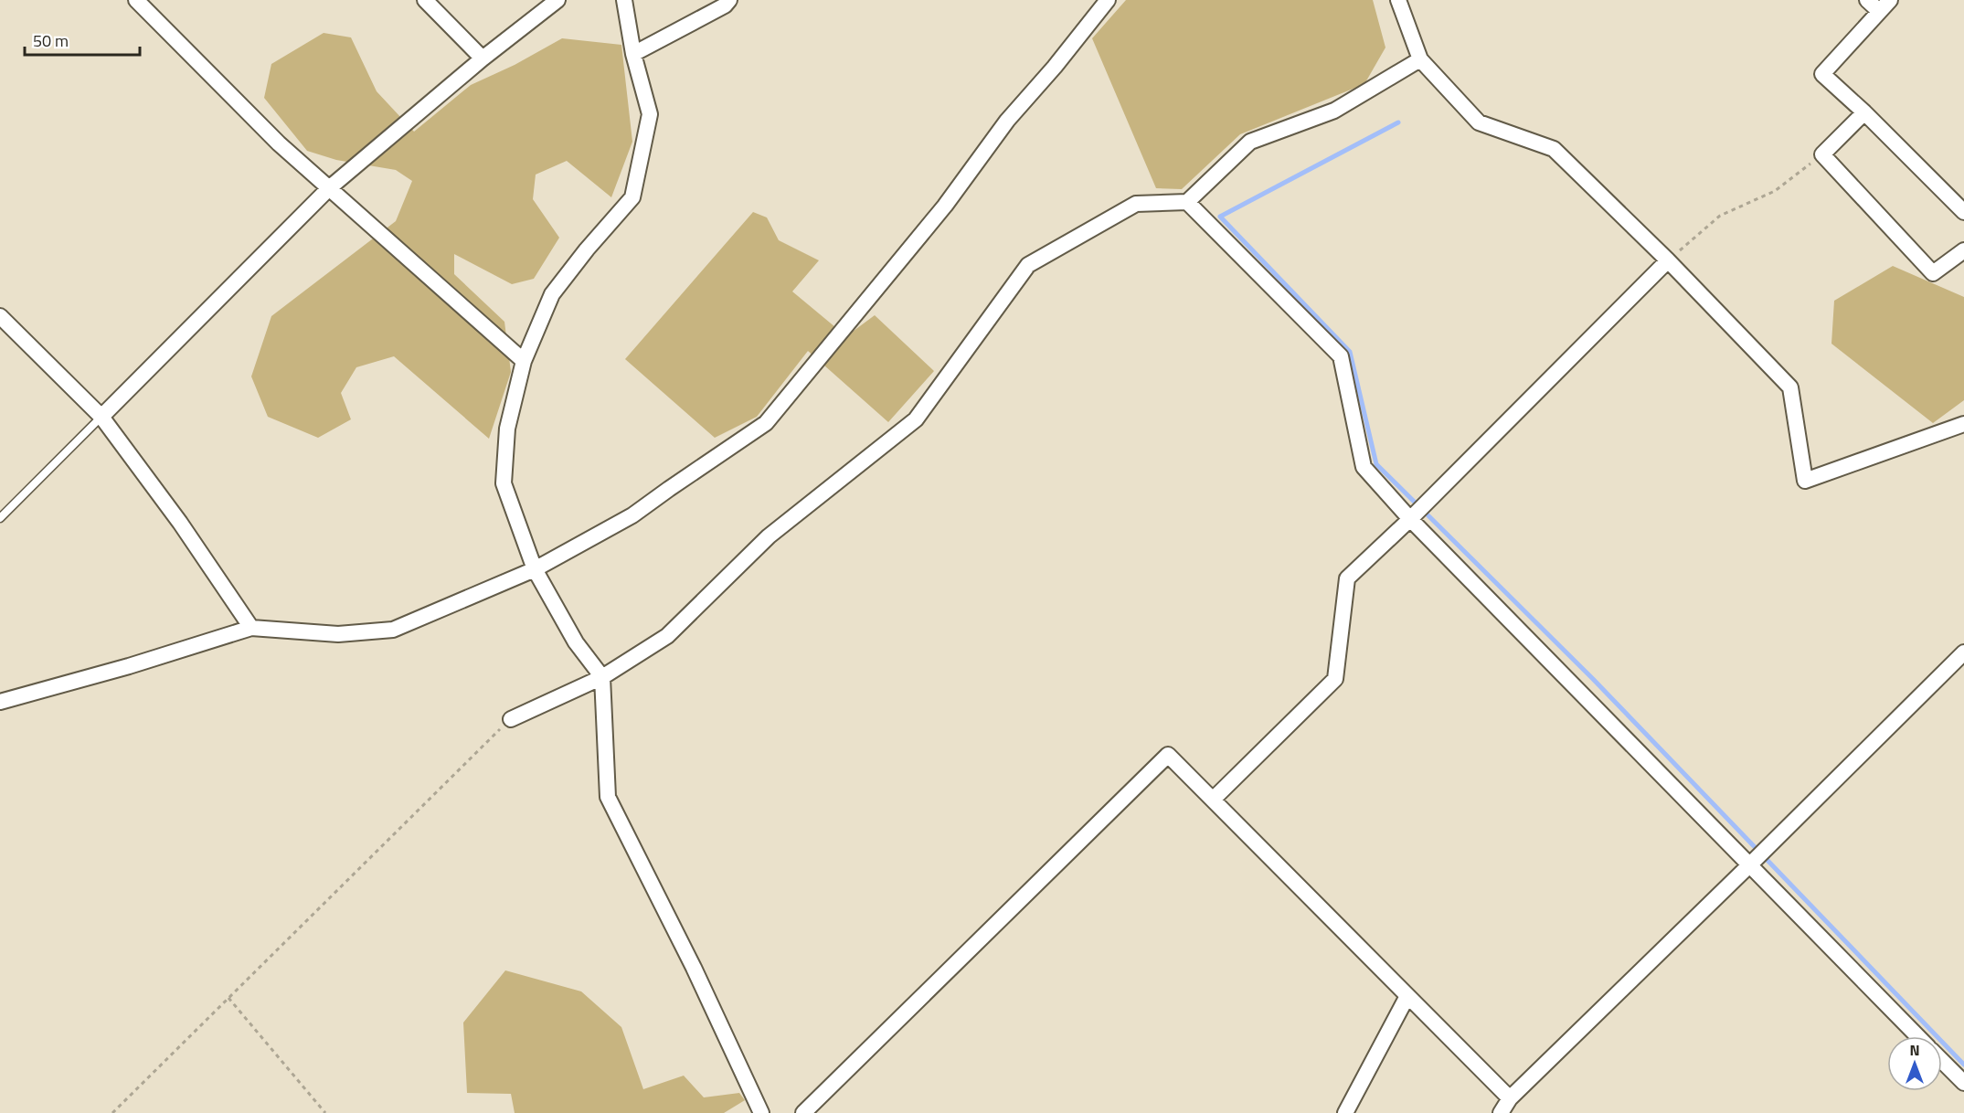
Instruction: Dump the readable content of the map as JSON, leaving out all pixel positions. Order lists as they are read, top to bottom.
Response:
{
  "scale_bar": "50 m",
  "north": "top"
}
